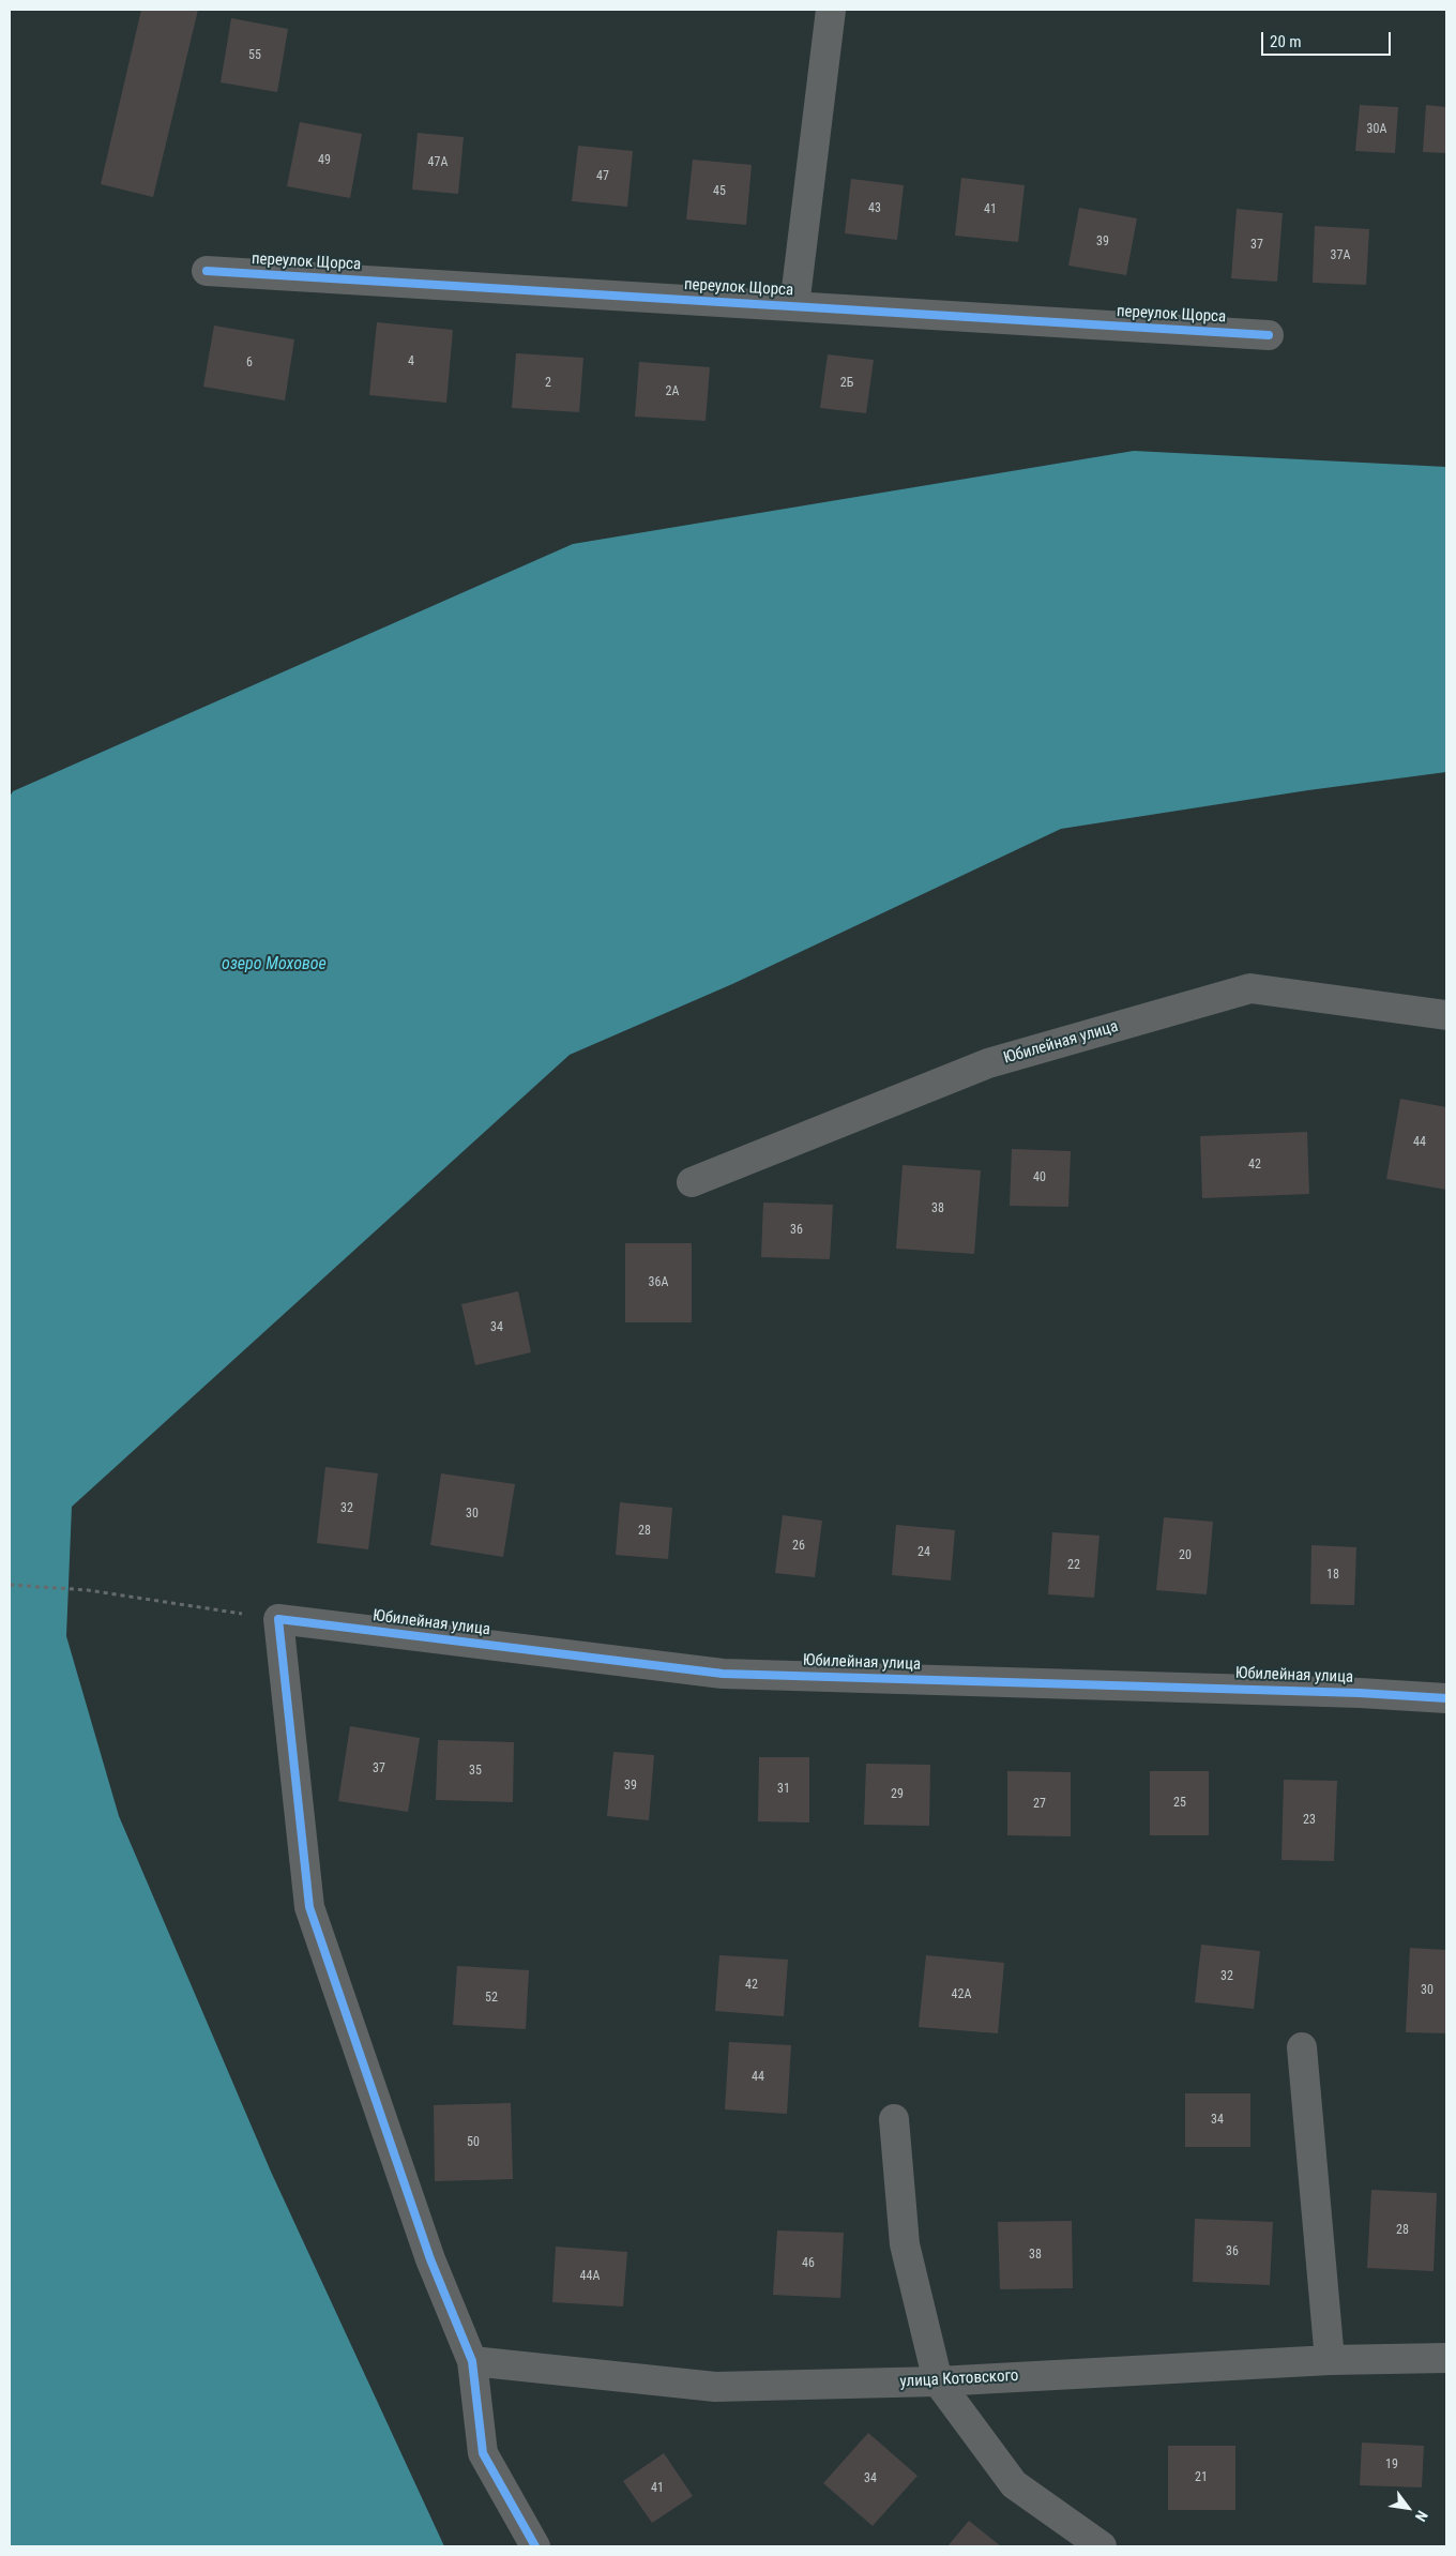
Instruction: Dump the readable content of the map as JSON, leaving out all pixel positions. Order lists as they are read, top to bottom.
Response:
{
  "streets": {
    "street": ["переулок Щорса", "Юбилейная улица", "улица Котовского"]
  },
  "water": ["озеро Моховое"],
  "house_numbers": [
    "55",
    "30А",
    "49",
    "47А",
    "47",
    "45",
    "43",
    "41",
    "39",
    "37",
    "37А",
    "4",
    "6",
    "2",
    "2Б",
    "2А",
    "44",
    "42",
    "40",
    "38",
    "36",
    "36А",
    "34",
    "32",
    "30",
    "28",
    "26",
    "24",
    "20",
    "22",
    "18",
    "37",
    "35",
    "39",
    "31",
    "29",
    "25",
    "27",
    "23",
    "32",
    "42",
    "30",
    "42А",
    "52",
    "44",
    "34",
    "50",
    "28",
    "36",
    "38",
    "46",
    "44А",
    "19",
    "21",
    "34",
    "41"
  ],
  "scale_bar": "20 m",
  "north": "bottom right"
}
